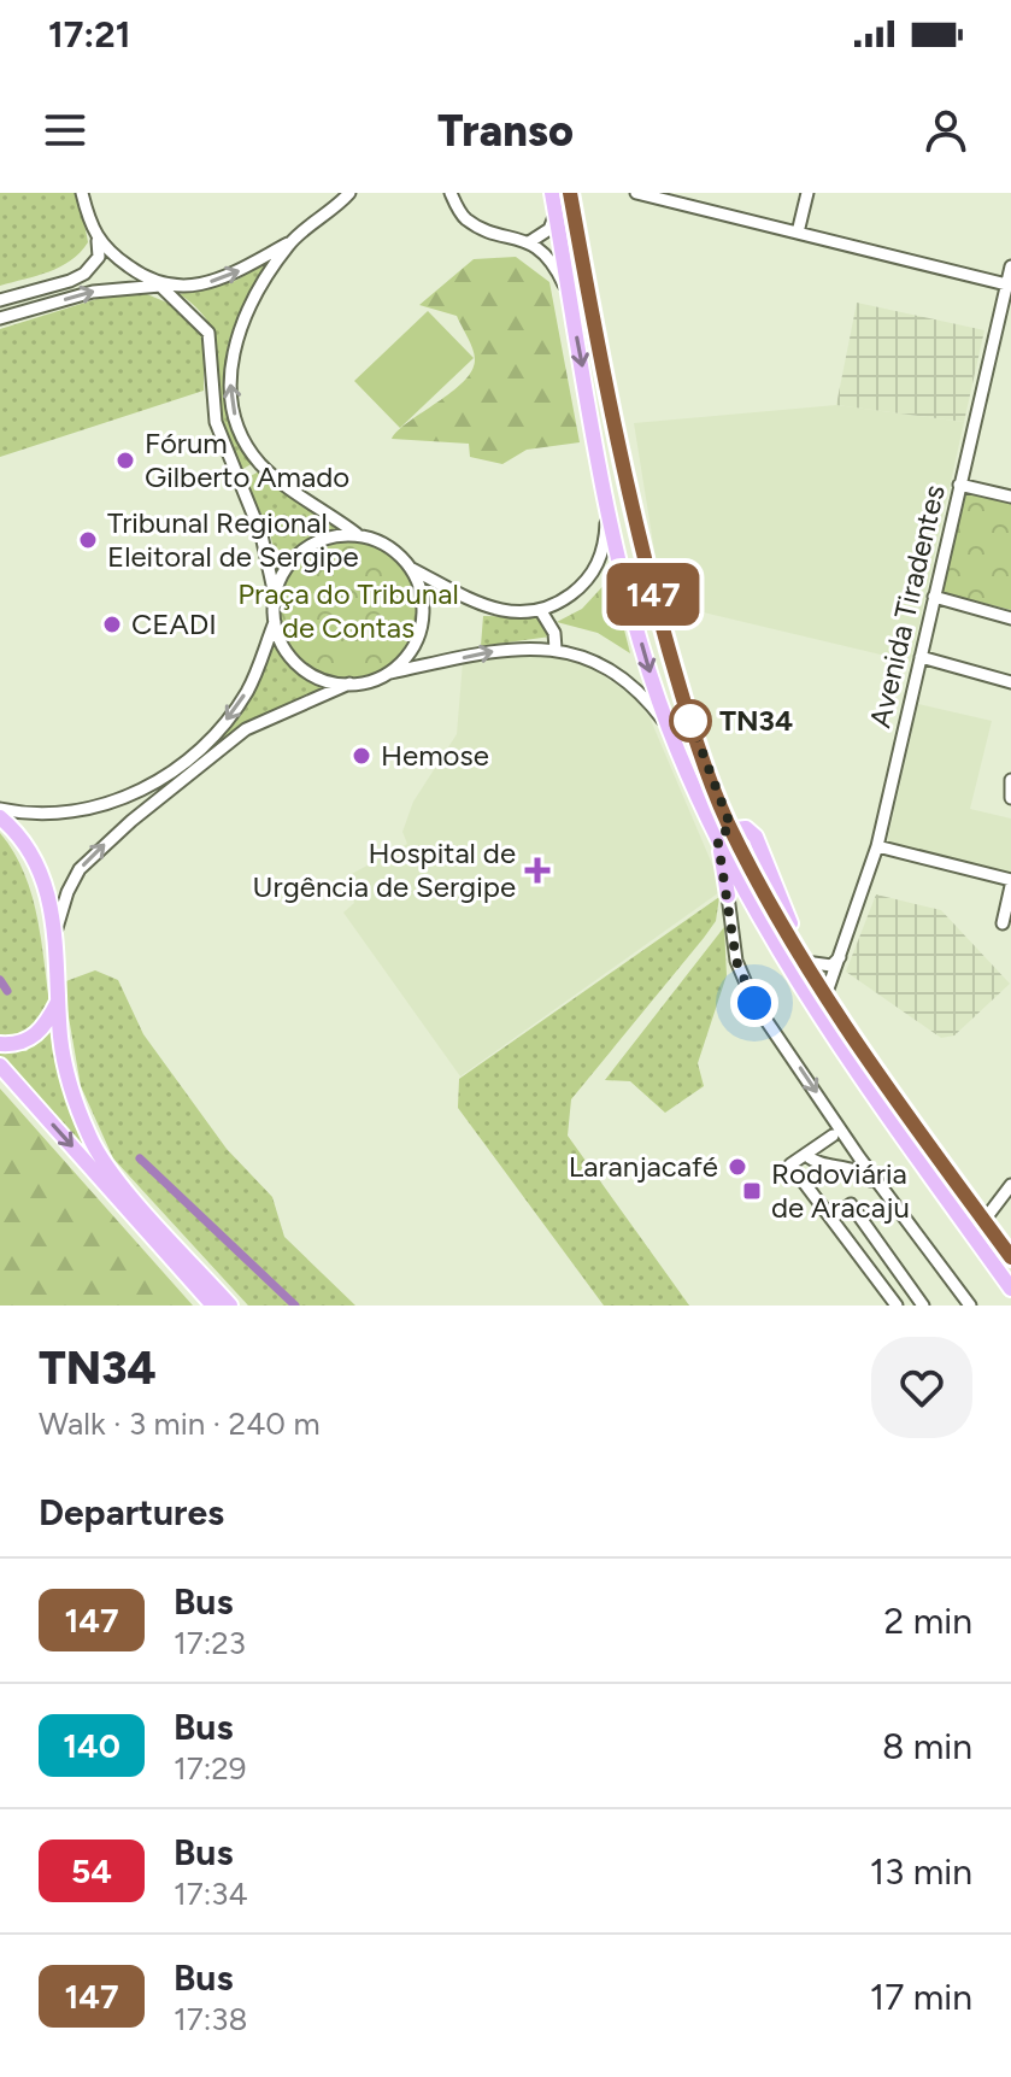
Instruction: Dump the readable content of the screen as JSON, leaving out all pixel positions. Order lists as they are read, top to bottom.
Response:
{
  "streets": {
    "street": ["Avenida Tiradentes"]
  },
  "parks": ["Praça do Tribunal de Contas"],
  "places": {
    "other": [
      "Fórum Gilberto Amado",
      "Tribunal Regional Eleitoral de Sergipe",
      "CEADI",
      "TN34",
      "Hemose",
      "Laranjacafé"
    ],
    "health": ["Hospital de Urgência de Sergipe"],
    "transit": ["Rodoviária de Aracaju"]
  },
  "lines": ["bus line 147"],
  "page": {
    "status": "17:21",
    "header": "Transo",
    "on_map": "147",
    "heading": [
      ["TN34", "Walk · 3 min · 240 m"],
      "Departures"
    ],
    "list": [
      {
        "mark": "147",
        "name": "Bus",
        "note": "17:23",
        "value": "2 min"
      },
      {
        "mark": "140",
        "name": "Bus",
        "note": "17:29",
        "value": "8 min"
      },
      {
        "mark": "54",
        "name": "Bus",
        "note": "17:34",
        "value": "13 min"
      },
      {
        "mark": "147",
        "name": "Bus",
        "note": "17:38",
        "value": "17 min"
      }
    ]
  }
}
